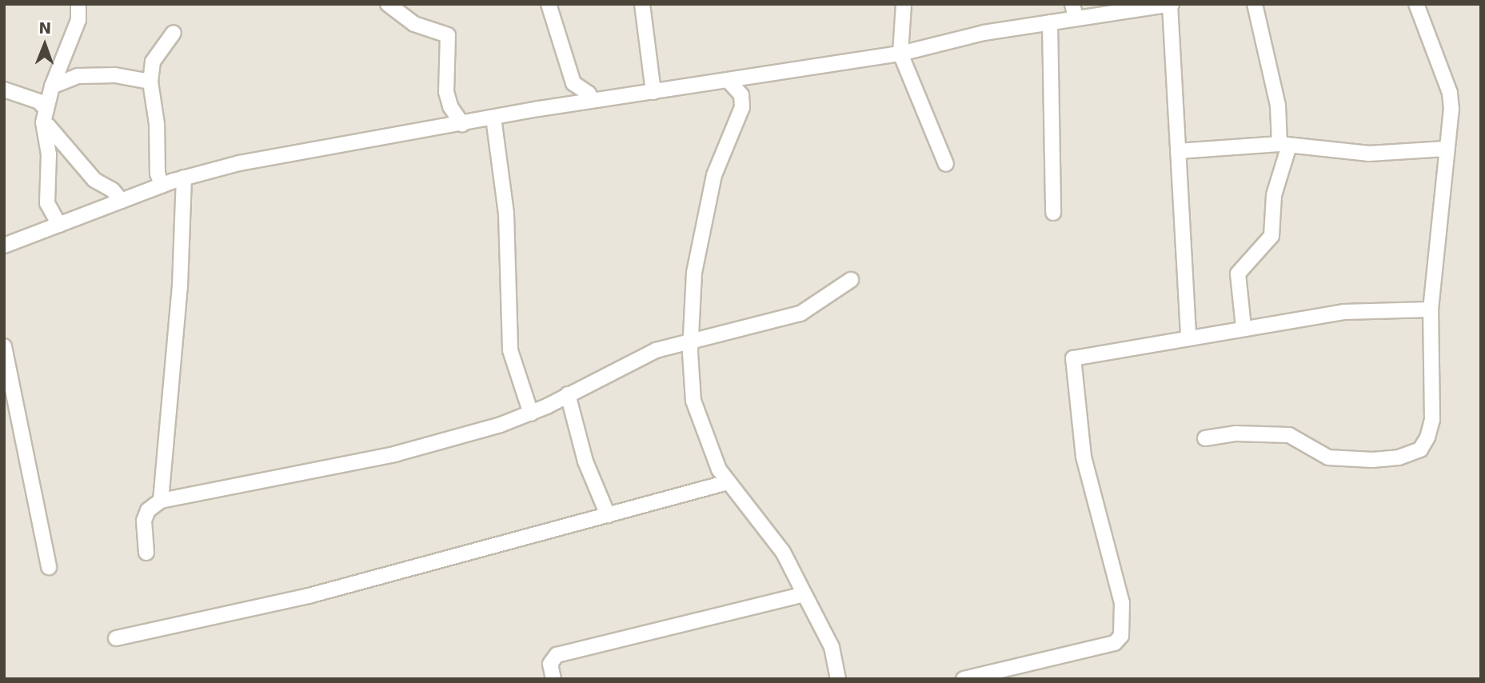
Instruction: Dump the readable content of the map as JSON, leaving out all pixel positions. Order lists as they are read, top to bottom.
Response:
{
  "north": "top"
}
